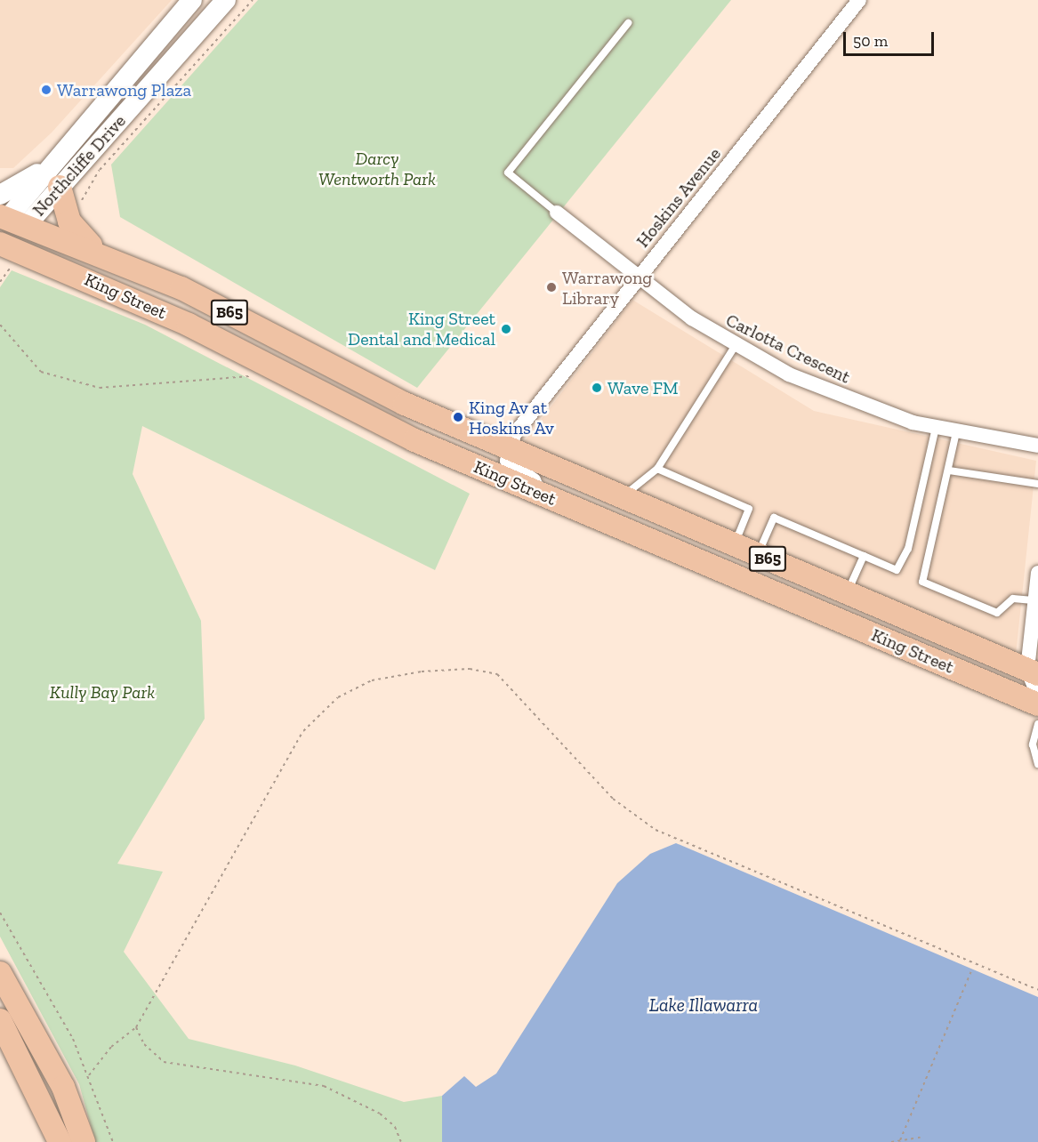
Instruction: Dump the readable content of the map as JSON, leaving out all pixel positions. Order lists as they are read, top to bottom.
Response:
{
  "streets": {
    "main road": ["Northcliffe Drive", "King Street", "B65"],
    "street": ["Hoskins Avenue", "Carlotta Crescent"]
  },
  "crossings": [
    ["Northcliffe Drive", "King Street"],
    ["Hoskins Avenue", "King Street"],
    ["Hoskins Avenue", "Carlotta Crescent"]
  ],
  "water": ["Lake Illawarra"],
  "parks": ["Darcy Wentworth Park", "Kully Bay Park"],
  "places": [
    "Warrawong Plaza",
    "Warrawong Library",
    "King Street Dental and Medical",
    "Wave FM",
    "King Av at Hoskins Av"
  ],
  "scale_bar": "50 m"
}
